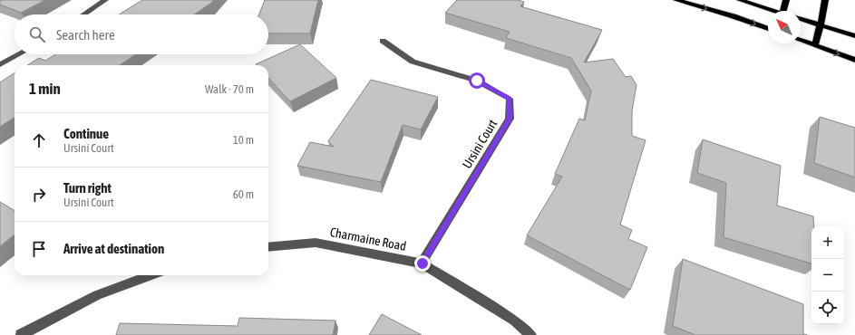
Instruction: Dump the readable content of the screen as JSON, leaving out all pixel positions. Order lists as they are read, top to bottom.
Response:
{
  "streets": {
    "street": ["Ursini Court", "Charmaine Road"]
  },
  "crossings": [
    ["Ursini Court", "Charmaine Road"]
  ],
  "north": "top left",
  "page": {
    "search": "Search here",
    "heading": ["1 min", "Walk · 70 m"],
    "list": [
      ["Continue", "Ursini Court", "10 m"],
      ["Turn right", "Ursini Court", "60 m"],
      "Arrive at destination"
    ],
    "map_buttons": ["+", "−"]
  }
}
